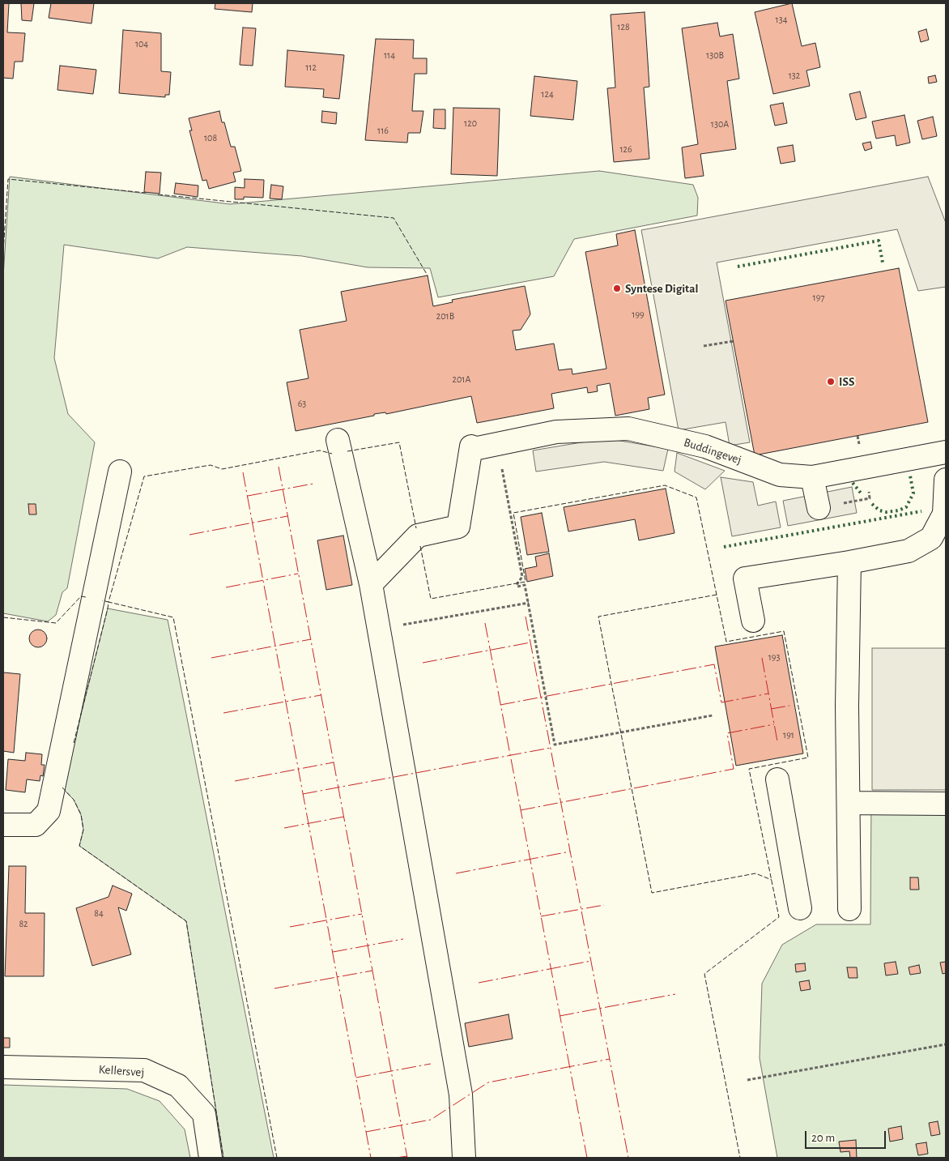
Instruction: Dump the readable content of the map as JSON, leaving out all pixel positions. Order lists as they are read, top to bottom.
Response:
{
  "streets": {
    "street": ["Buddingevej", "Kellersvej"]
  },
  "places": ["Syntese Digital", "ISS"],
  "house_numbers": [
    "134",
    "128",
    "104",
    "114",
    "130B",
    "112",
    "132",
    "124",
    "120",
    "130A",
    "116",
    "108",
    "126",
    "197",
    "199",
    "201B",
    "201A",
    "63",
    "193",
    "191",
    "84",
    "82"
  ],
  "scale_bar": "20 m"
}
